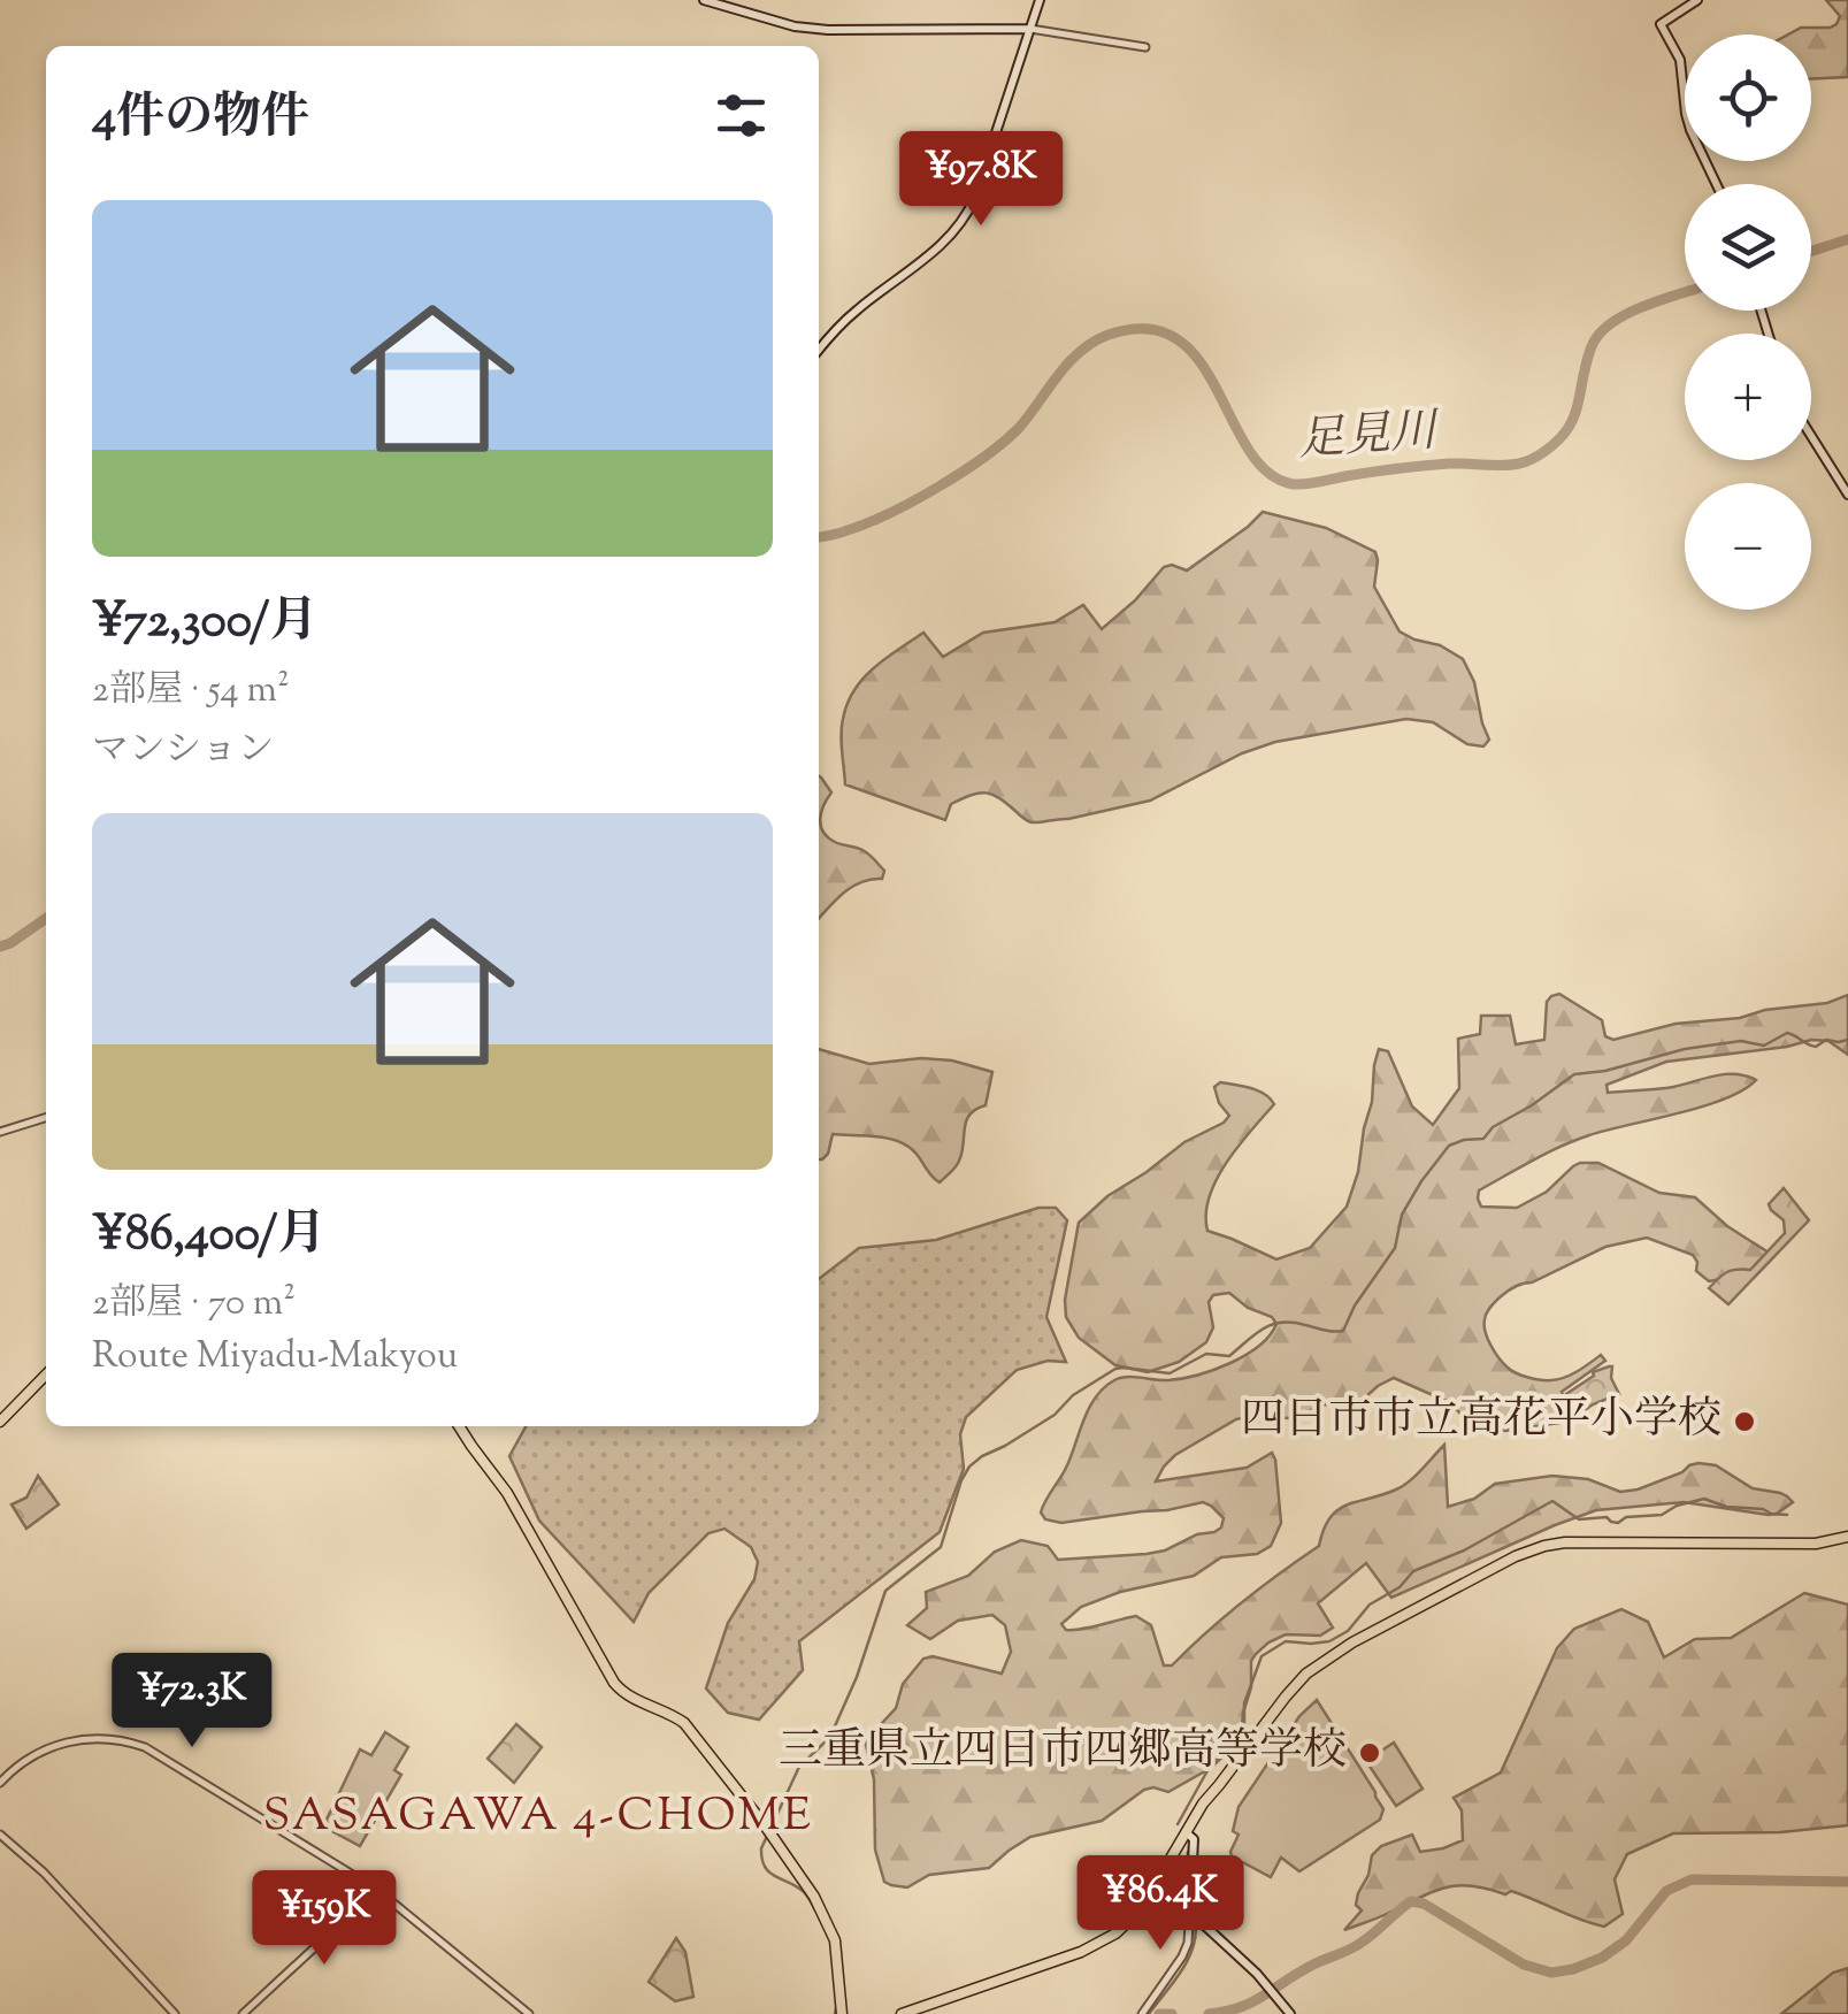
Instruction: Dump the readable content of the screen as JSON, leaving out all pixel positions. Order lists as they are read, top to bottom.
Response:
{
  "districts": ["SASAGAWA 4-CHOME"],
  "water": ["足見川"],
  "places": ["四日市市立高花平小学校", "三重県立四日市四郷高等学校"],
  "page": {
    "map_buttons": ["+", "−"],
    "heading": "4件の物件",
    "price": [
      "¥97.8K",
      "¥72.3K",
      "¥86.4K",
      "¥159K"
    ],
    "list": [
      {
        "name": "¥72,300/月",
        "note": "2部屋 · 54 m² · マンション"
      },
      {
        "name": "¥86,400/月",
        "note": "2部屋 · 70 m² · Route Miyadu-Makyou"
      }
    ]
  }
}
